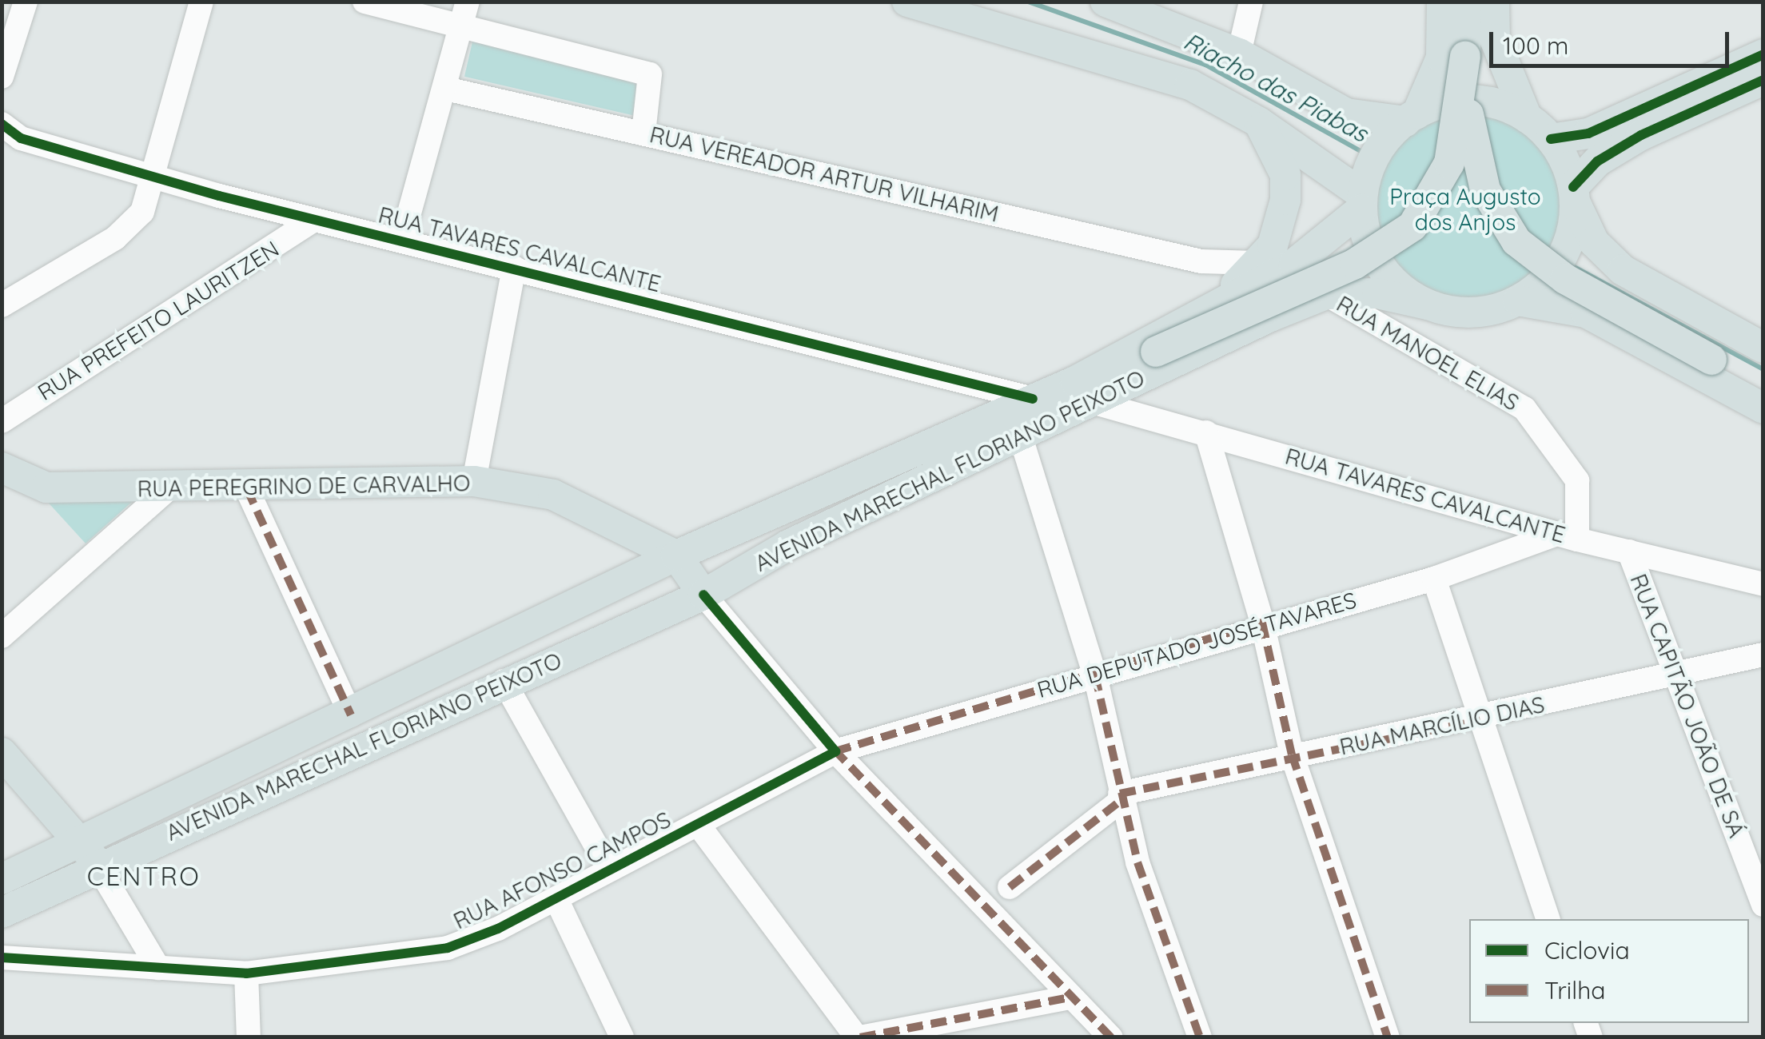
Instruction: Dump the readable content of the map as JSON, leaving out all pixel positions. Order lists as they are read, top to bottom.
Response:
{
  "streets": {
    "main road": ["AVENIDA MARECHAL FLORIANO PEIXOTO", "RUA PEREGRINO DE CARVALHO"],
    "street": [
      "RUA VEREADOR ARTUR VILHARIM",
      "RUA TAVARES CAVALCANTE",
      "RUA PREFEITO LAURITZEN",
      "RUA MANOEL ELIAS",
      "RUA DEPUTADO JOSÉ TAVARES",
      "RUA CAPITÃO JOÃO DE SÁ",
      "RUA MARCÍLIO DIAS",
      "RUA AFONSO CAMPOS"
    ]
  },
  "crossings": [
    ["RUA TAVARES CAVALCANTE", "RUA PREFEITO LAURITZEN"],
    ["RUA TAVARES CAVALCANTE", "RUA MANOEL ELIAS"],
    ["RUA TAVARES CAVALCANTE", "AVENIDA MARECHAL FLORIANO PEIXOTO"],
    ["RUA TAVARES CAVALCANTE", "RUA DEPUTADO JOSÉ TAVARES"],
    ["RUA TAVARES CAVALCANTE", "RUA CAPITÃO JOÃO DE SÁ"],
    ["RUA MANOEL ELIAS", "AVENIDA MARECHAL FLORIANO PEIXOTO"],
    ["RUA MANOEL ELIAS", "RUA DEPUTADO JOSÉ TAVARES"],
    ["AVENIDA MARECHAL FLORIANO PEIXOTO", "RUA PEREGRINO DE CARVALHO"],
    ["RUA PEREGRINO DE CARVALHO", "RUA DEPUTADO JOSÉ TAVARES"],
    ["RUA PEREGRINO DE CARVALHO", "RUA AFONSO CAMPOS"],
    ["RUA DEPUTADO JOSÉ TAVARES", "RUA AFONSO CAMPOS"],
    ["RUA CAPITÃO JOÃO DE SÁ", "RUA MARCÍLIO DIAS"]
  ],
  "districts": ["CENTRO"],
  "water": ["Riacho das Piabas"],
  "parks": ["Praça Augusto dos Anjos"],
  "legend": ["Ciclovia", "Trilha"],
  "scale_bar": "100 m"
}
